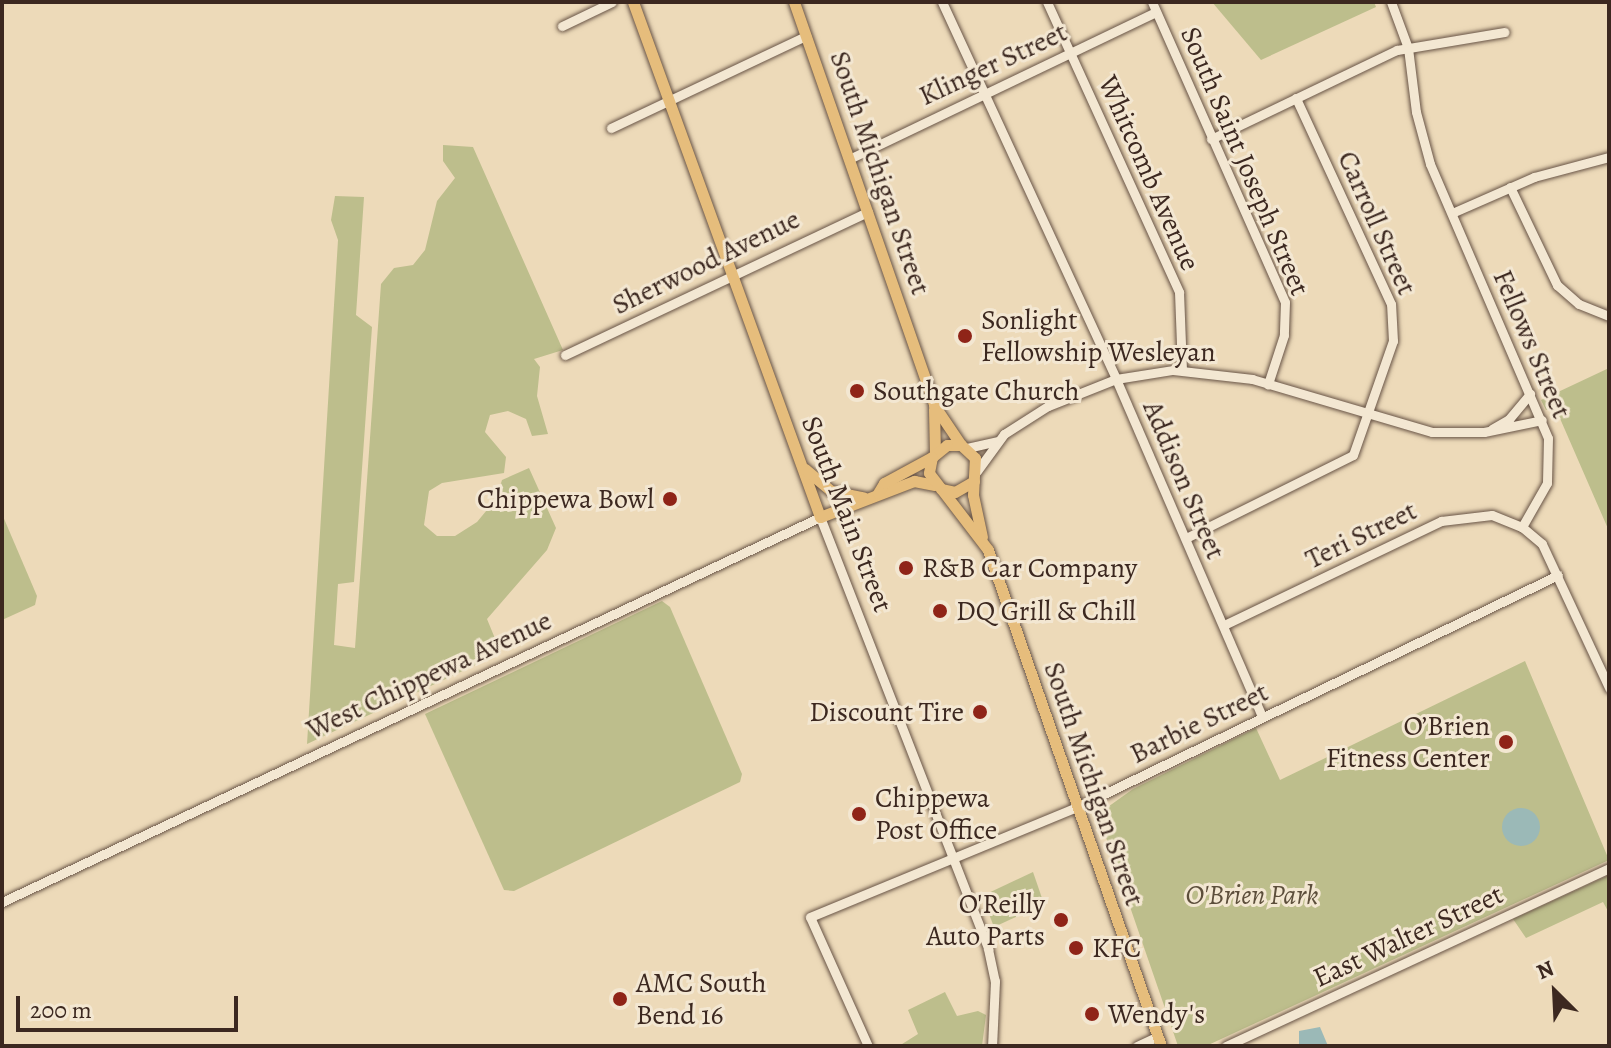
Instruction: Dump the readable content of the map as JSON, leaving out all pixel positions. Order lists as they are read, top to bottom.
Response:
{
  "streets": {
    "main road": ["South Michigan Street", "South Main Street", "West Chippewa Avenue"],
    "street": [
      "Klinger Street",
      "South Saint Joseph Street",
      "Whitcomb Avenue",
      "Carroll Street",
      "Sherwood Avenue",
      "Fellows Street",
      "Addison Street",
      "Teri Street",
      "Barbie Street",
      "East Walter Street"
    ]
  },
  "crossings": [
    ["Klinger Street", "South Saint Joseph Street"],
    ["Klinger Street", "South Michigan Street"],
    ["Klinger Street", "Whitcomb Avenue"],
    ["Klinger Street", "Addison Street"],
    ["South Michigan Street", "Sherwood Avenue"],
    ["South Michigan Street", "West Chippewa Avenue"],
    ["South Michigan Street", "Barbie Street"],
    ["Carroll Street", "Addison Street"],
    ["Sherwood Avenue", "South Main Street"],
    ["Fellows Street", "Teri Street"],
    ["Addison Street", "Teri Street"],
    ["Addison Street", "Barbie Street"],
    ["South Main Street", "West Chippewa Avenue"],
    ["South Main Street", "Barbie Street"]
  ],
  "parks": ["O'Brien Park"],
  "places": [
    "Sonlight Fellowship Wesleyan",
    "Southgate Church",
    "Chippewa Bowl",
    "R&B Car Company",
    "DQ Grill & Chill",
    "Discount Tire",
    "O’Brien Fitness Center",
    "Chippewa Post Office",
    "O'Reilly Auto Parts",
    "KFC",
    "AMC South Bend 16",
    "Wendy's"
  ],
  "scale_bar": "200 m",
  "north": "top left"
}
